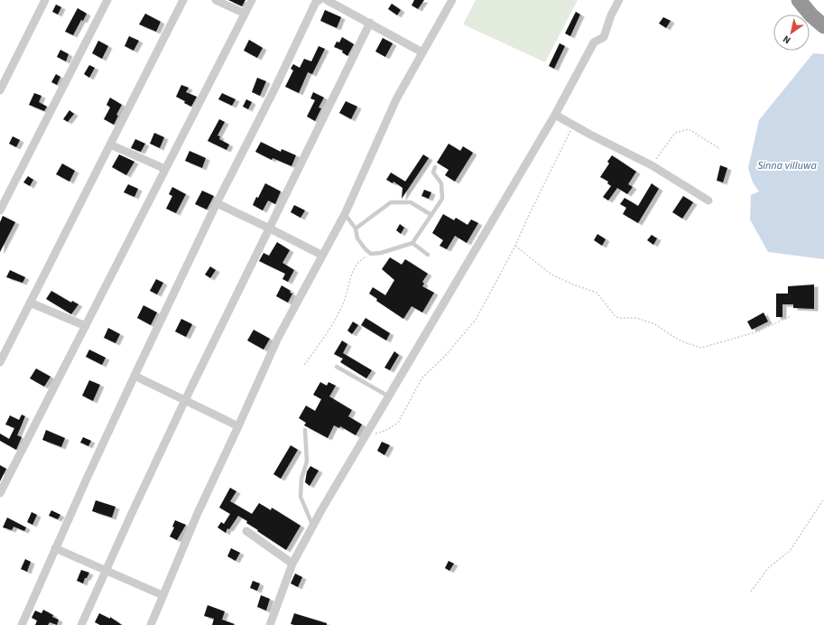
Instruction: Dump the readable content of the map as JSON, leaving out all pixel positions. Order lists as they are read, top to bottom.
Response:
{
  "water": ["Sinna villuwa"],
  "north": "bottom left"
}
